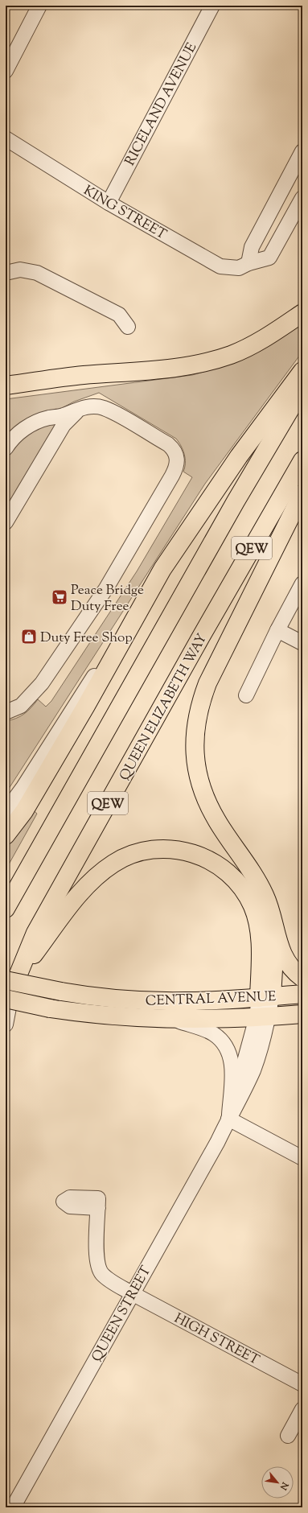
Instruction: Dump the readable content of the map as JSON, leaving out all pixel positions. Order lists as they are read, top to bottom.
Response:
{
  "streets": {
    "main road": ["QEW", "QUEEN ELIZABETH WAY", "CENTRAL AVENUE"],
    "street": [
      "RICELAND AVENUE",
      "KING STREET",
      "QUEEN STREET",
      "HIGH STREET"
    ]
  },
  "crossings": [
    ["RICELAND AVENUE", "KING STREET"],
    ["QUEEN ELIZABETH WAY", "CENTRAL AVENUE"],
    ["CENTRAL AVENUE", "QUEEN STREET"],
    ["QUEEN STREET", "HIGH STREET"]
  ],
  "places": {
    "supermarket": ["Peace Bridge Duty Free"],
    "shop": ["Duty Free Shop"]
  },
  "north": "bottom right"
}
